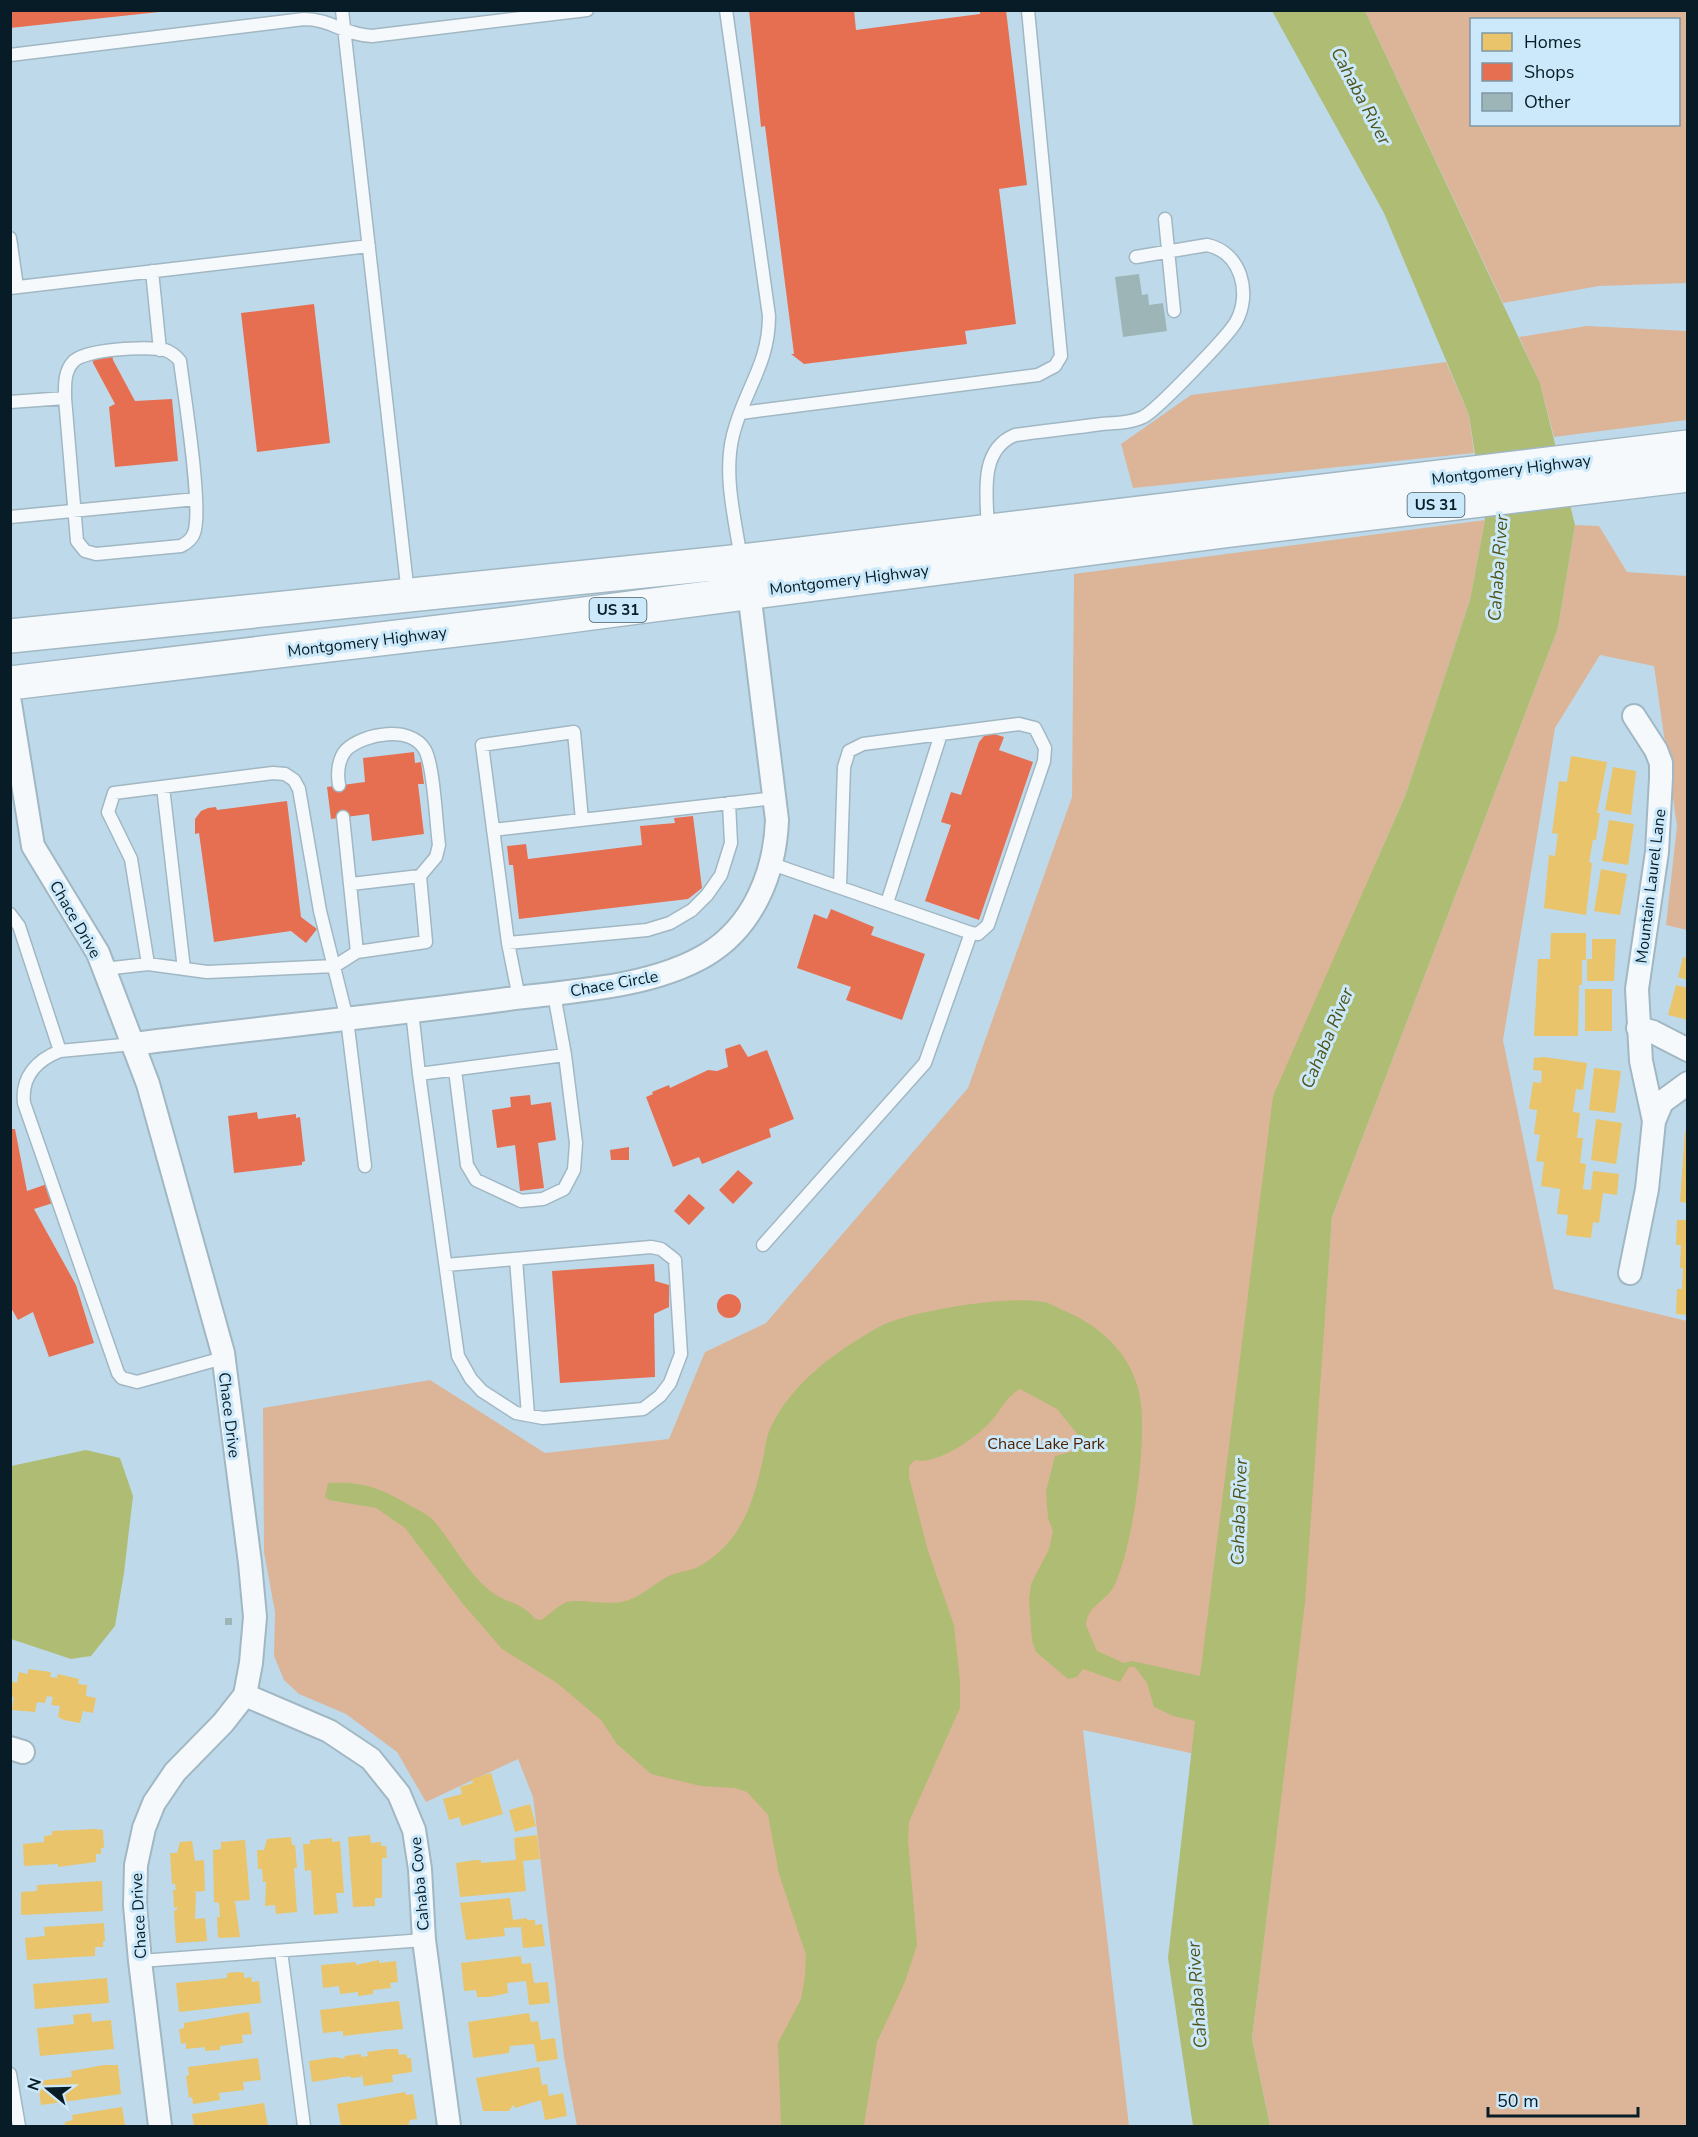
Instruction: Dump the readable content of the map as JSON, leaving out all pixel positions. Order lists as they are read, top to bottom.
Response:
{
  "streets": {
    "main road": ["Montgomery Highway", "US 31"],
    "street": [
      "Mountain Laurel Lane",
      "Chace Drive",
      "Chace Circle",
      "Cahaba Cove"
    ]
  },
  "crossings": [
    ["Montgomery Highway", "Chace Circle"],
    ["Chace Drive", "Chace Circle"],
    ["Chace Drive", "Cahaba Cove"]
  ],
  "water": ["Cahaba River"],
  "parks": ["Chace Lake Park"],
  "legend": ["Homes", "Shops", "Other"],
  "scale_bar": "50 m",
  "north": "left"
}
